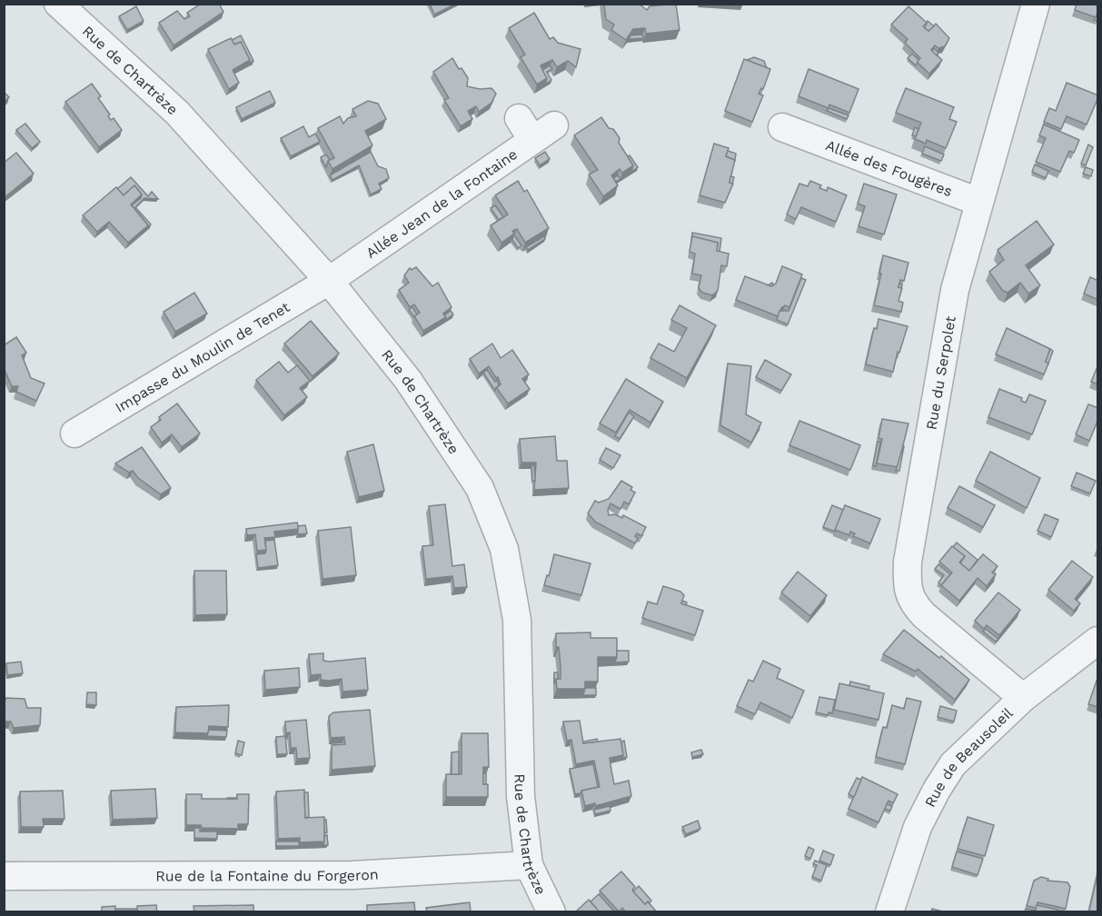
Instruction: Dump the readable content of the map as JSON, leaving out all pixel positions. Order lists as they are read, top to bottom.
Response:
{
  "streets": {
    "street": [
      "Rue de Chartrèze",
      "Allée des Fougères",
      "Allée Jean de la Fontaine",
      "Impasse du Moulin de Tenet",
      "Rue du Serpolet",
      "Rue de Beausoleil",
      "Rue de la Fontaine du Forgeron"
    ]
  },
  "crossings": [
    ["Rue de Chartrèze", "Allée Jean de la Fontaine"],
    ["Rue de Chartrèze", "Impasse du Moulin de Tenet"],
    ["Rue de Chartrèze", "Rue de la Fontaine du Forgeron"],
    ["Allée des Fougères", "Rue du Serpolet"],
    ["Allée Jean de la Fontaine", "Impasse du Moulin de Tenet"],
    ["Rue du Serpolet", "Rue de Beausoleil"]
  ]
}
